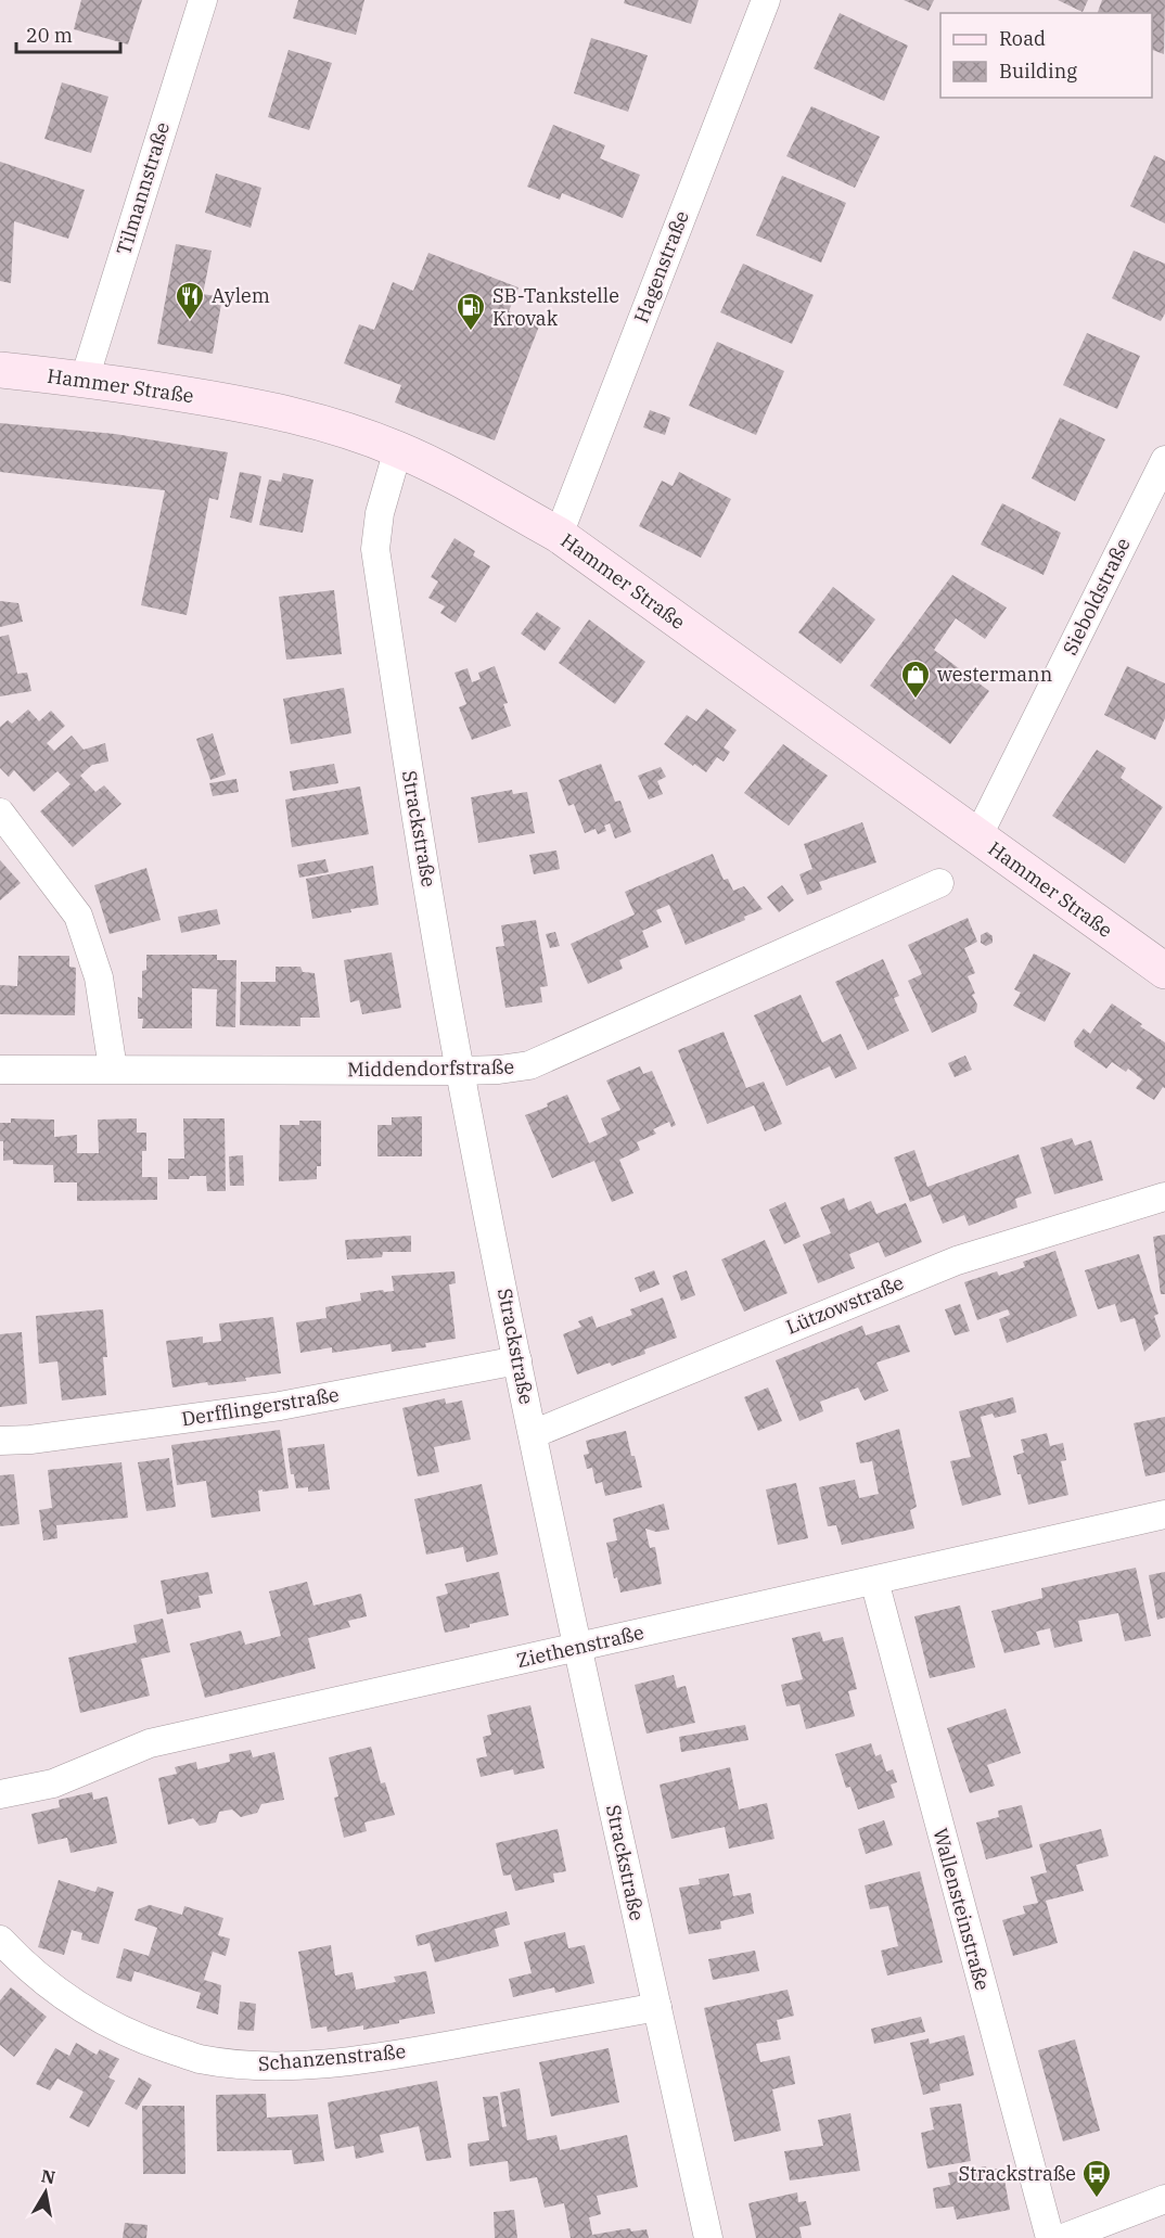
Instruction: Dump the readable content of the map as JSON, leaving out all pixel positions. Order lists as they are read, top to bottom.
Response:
{
  "streets": {
    "main road": ["Hammer Straße"],
    "street": [
      "Tilmannstraße",
      "Hagenstraße",
      "Sieboldstraße",
      "Strackstraße",
      "Middendorfstraße",
      "Lützowstraße",
      "Derfflingerstraße",
      "Ziethenstraße",
      "Wallensteinstraße",
      "Schanzenstraße"
    ]
  },
  "crossings": [
    ["Tilmannstraße", "Hammer Straße"],
    ["Hagenstraße", "Hammer Straße"],
    ["Hammer Straße", "Sieboldstraße"],
    ["Hammer Straße", "Strackstraße"],
    ["Strackstraße", "Middendorfstraße"],
    ["Strackstraße", "Lützowstraße"],
    ["Strackstraße", "Derfflingerstraße"],
    ["Strackstraße", "Ziethenstraße"],
    ["Strackstraße", "Schanzenstraße"],
    ["Ziethenstraße", "Wallensteinstraße"]
  ],
  "places": {
    "restaurant": ["Aylem"],
    "fuel station": ["SB-Tankstelle Krovak"],
    "shop": ["westermann"],
    "bus stop": ["Strackstraße"]
  },
  "legend": ["Road", "Building"],
  "scale_bar": "20 m",
  "north": "top"
}
